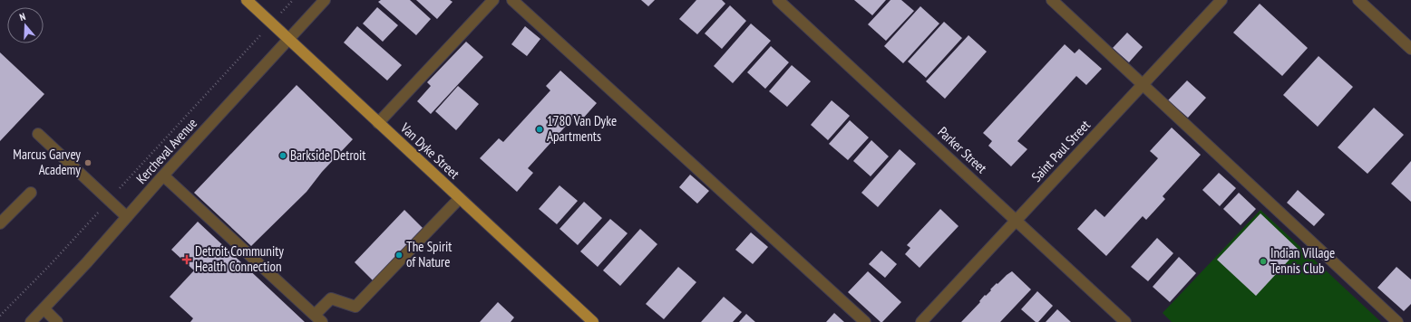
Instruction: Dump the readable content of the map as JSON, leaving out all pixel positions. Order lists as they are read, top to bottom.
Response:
{
  "streets": {
    "main road": ["Van Dyke Street"],
    "street": ["Parker Street", "Kercheval Avenue", "Saint Paul Street"]
  },
  "crossings": [
    ["Parker Street", "Saint Paul Street"],
    ["Kercheval Avenue", "Van Dyke Street"]
  ],
  "places": {
    "other": [
      "1780 Van Dyke Apartments",
      "Barkside Detroit",
      "Marcus Garvey Academy",
      "The Spirit of Nature",
      "Indian Village Tennis Club"
    ],
    "health": ["Detroit Community Health Connection"]
  },
  "north": "top"
}
